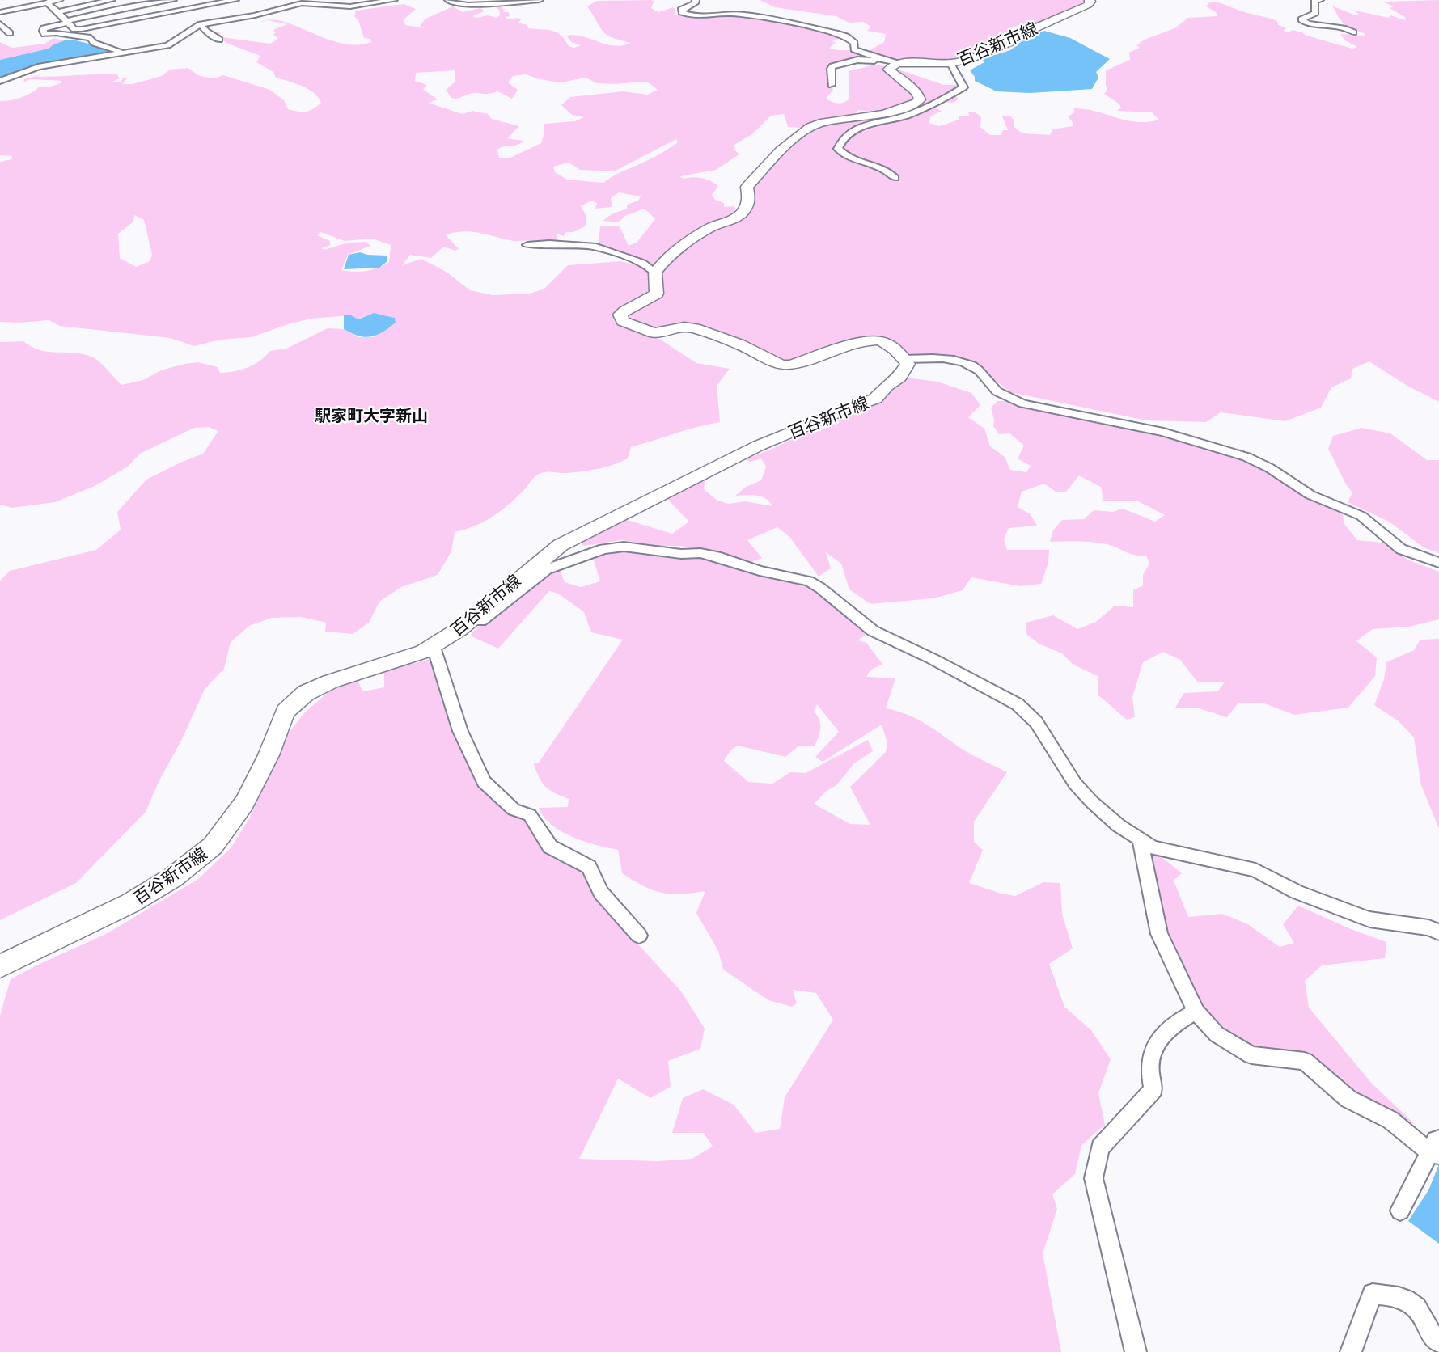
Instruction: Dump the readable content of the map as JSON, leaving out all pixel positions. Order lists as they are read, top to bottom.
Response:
{
  "streets": {
    "main road": ["百谷新市線"]
  },
  "districts": ["駅家町大字新山"]
}
